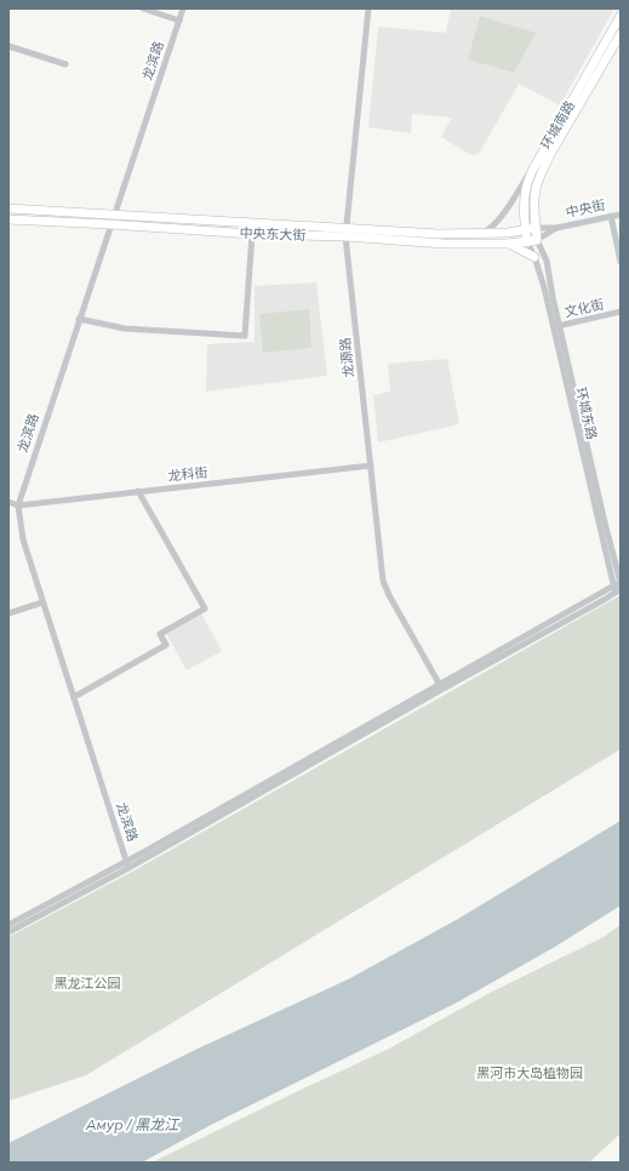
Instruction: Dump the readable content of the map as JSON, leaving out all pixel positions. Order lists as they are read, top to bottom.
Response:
{
  "streets": {
    "main road": ["环城南路", "中央东大街"],
    "street": [
      "龙滨路",
      "中央街",
      "文化街",
      "龙源路",
      "环城东路",
      "龙科街"
    ]
  },
  "crossings": [
    ["龙滨路", "中央东大街"],
    ["龙滨路", "龙科街"],
    ["环城南路", "中央东大街"],
    ["环城南路", "环城东路"],
    ["中央东大街", "龙源路"],
    ["中央东大街", "环城东路"],
    ["文化街", "环城东路"],
    ["龙源路", "龙科街"]
  ],
  "water": ["Амур / 黑龙江"],
  "parks": ["黑龙江公园", "黑河市大岛植物园"]
}
